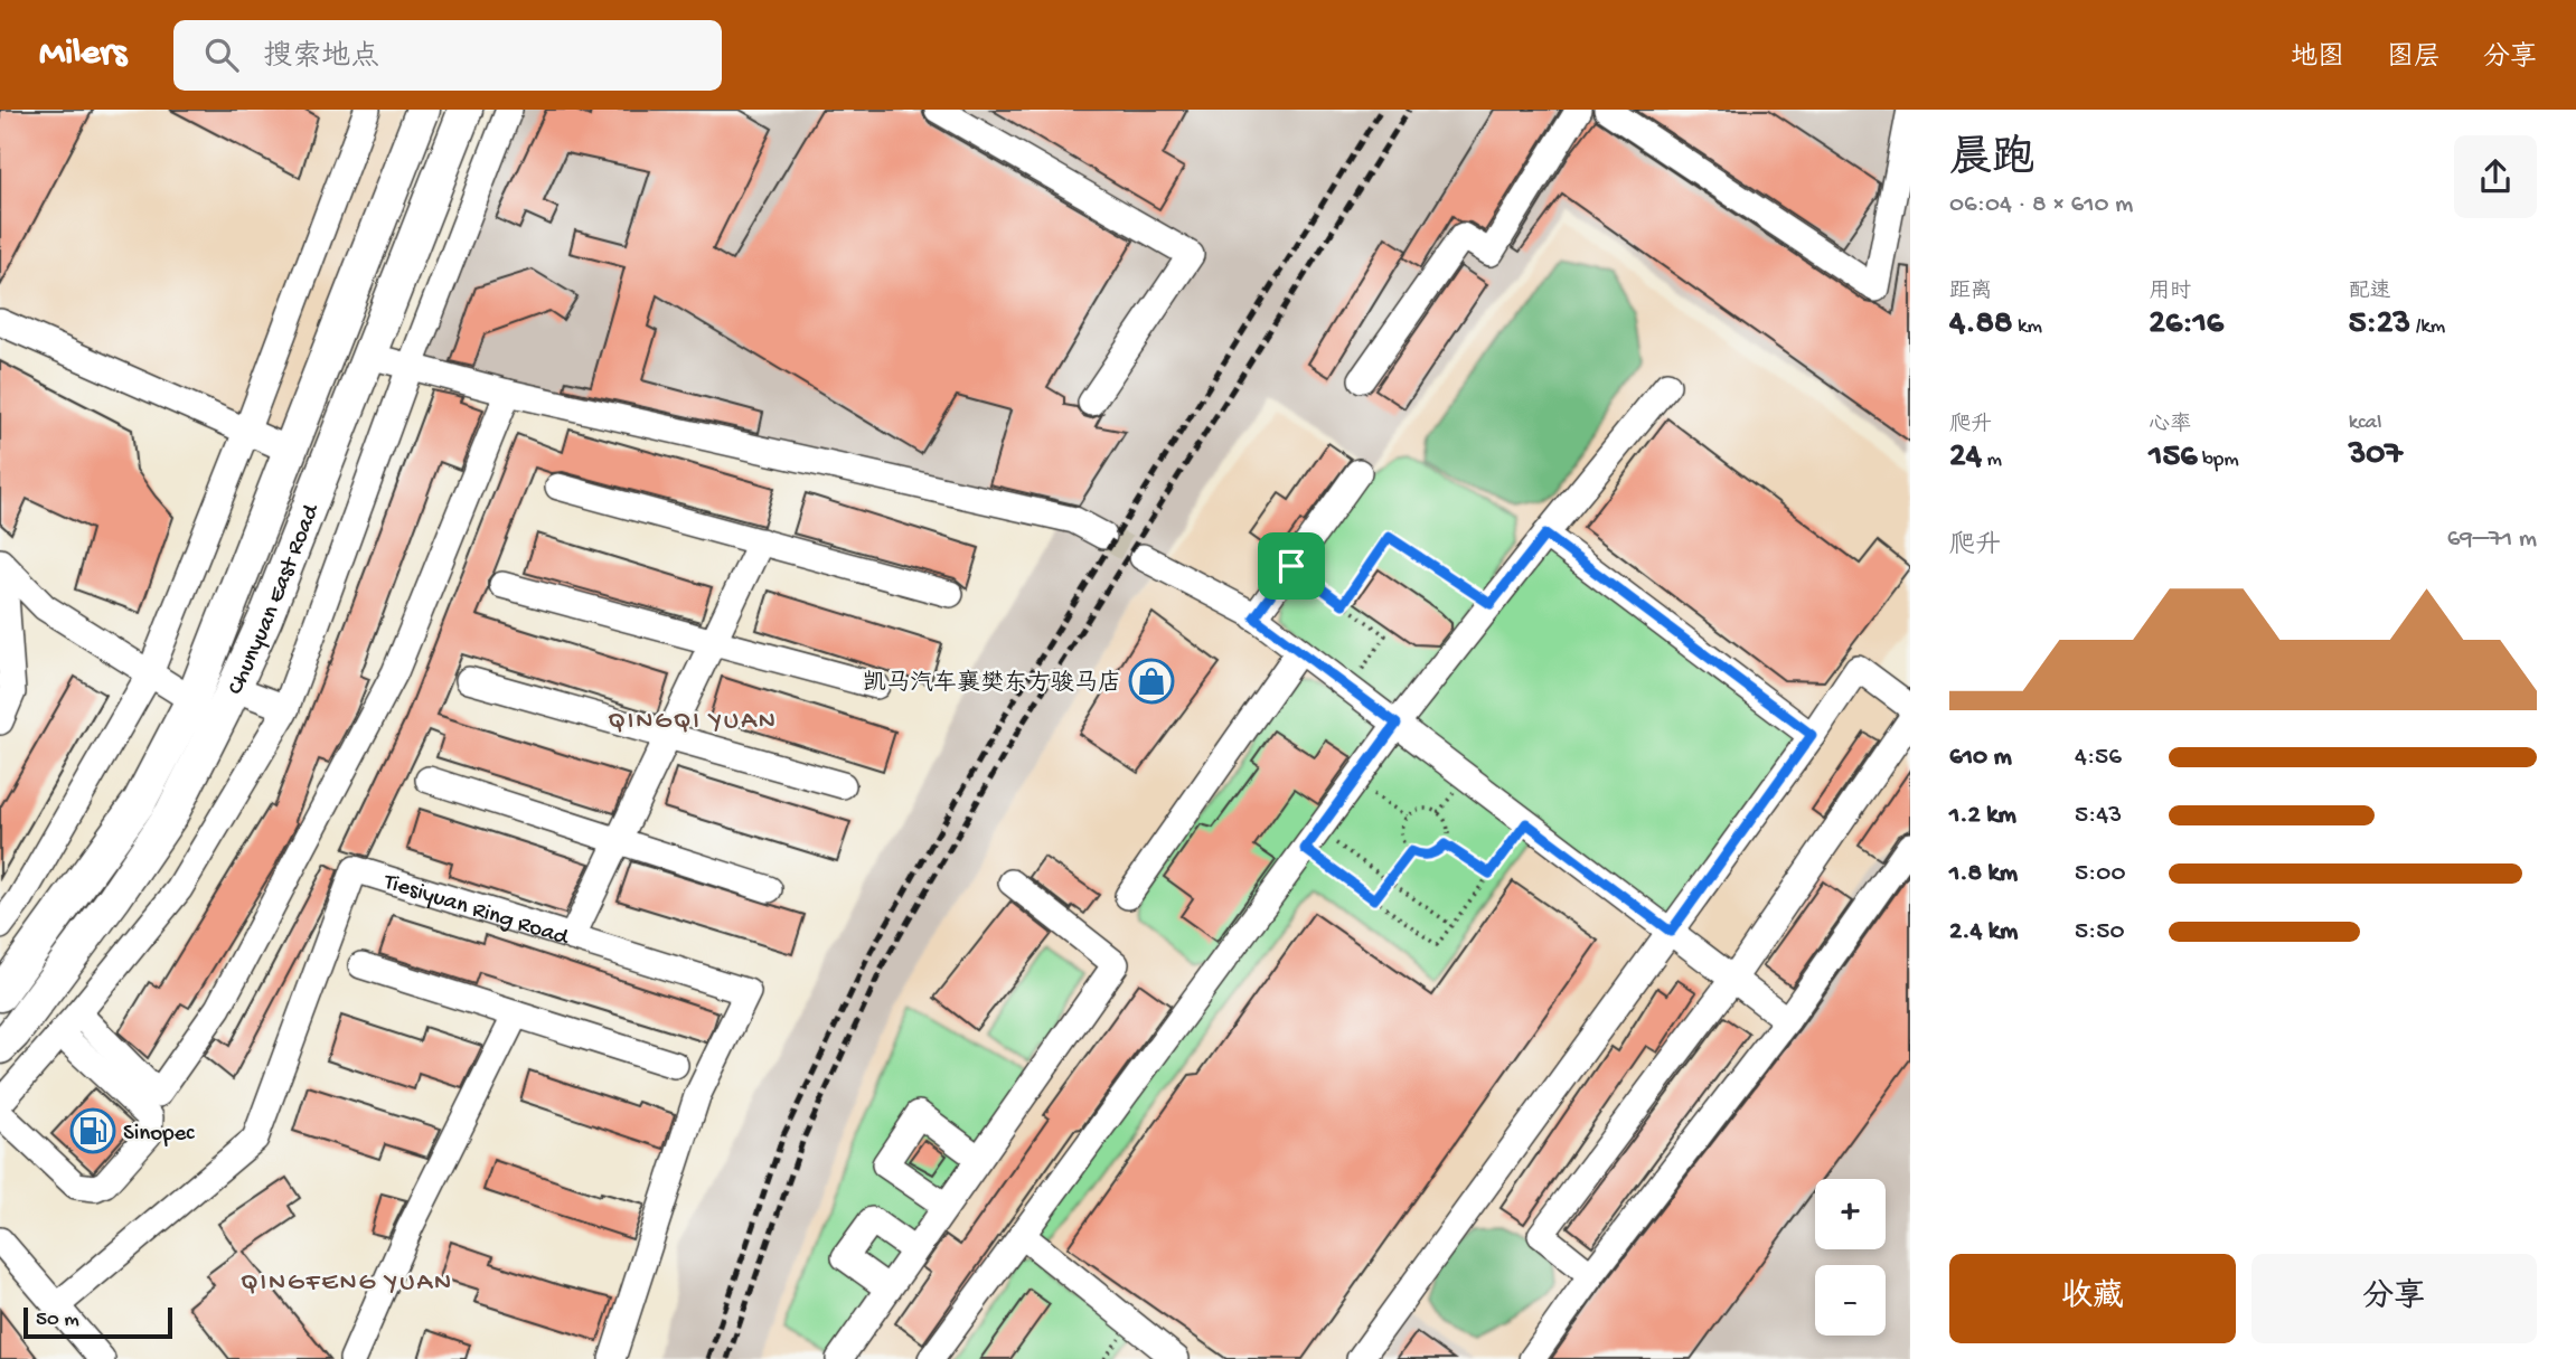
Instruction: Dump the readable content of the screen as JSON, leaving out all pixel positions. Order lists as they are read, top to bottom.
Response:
{
  "streets": {
    "main road": ["Chunyuan East Road"],
    "street": ["Tiesiyuan Ring Road"]
  },
  "districts": ["QINGQI YUAN", "QINGFENG YUAN"],
  "places": {
    "shop": ["凯马汽车襄樊东方骏马店"],
    "fuel station": ["Sinopec"]
  },
  "scale_bar": "50 m",
  "page": {
    "header": "Milers",
    "search": "搜索地点",
    "nav": ["地图", "图层", "分享"],
    "heading": ["晨跑", "06:04 · 8 × 610 m"],
    "stats": [
      ["距离", "4.88 km"],
      ["用时", "26:16"],
      ["配速", "5:23 /km"],
      ["爬升", "24 m"],
      ["心率", "156 bpm"],
      ["kcal", "307"]
    ],
    "chart": ["爬升", "69–71 m"],
    "list": [
      {
        "name": "610 m",
        "note": "4:56"
      },
      {
        "name": "1.2 km",
        "note": "5:43"
      },
      {
        "name": "1.8 km",
        "note": "5:00"
      },
      {
        "name": "2.4 km",
        "note": "5:50"
      }
    ],
    "map_buttons": ["+", "−"],
    "buttons": ["收藏", "分享"],
    "scale": "50 m"
  }
}
